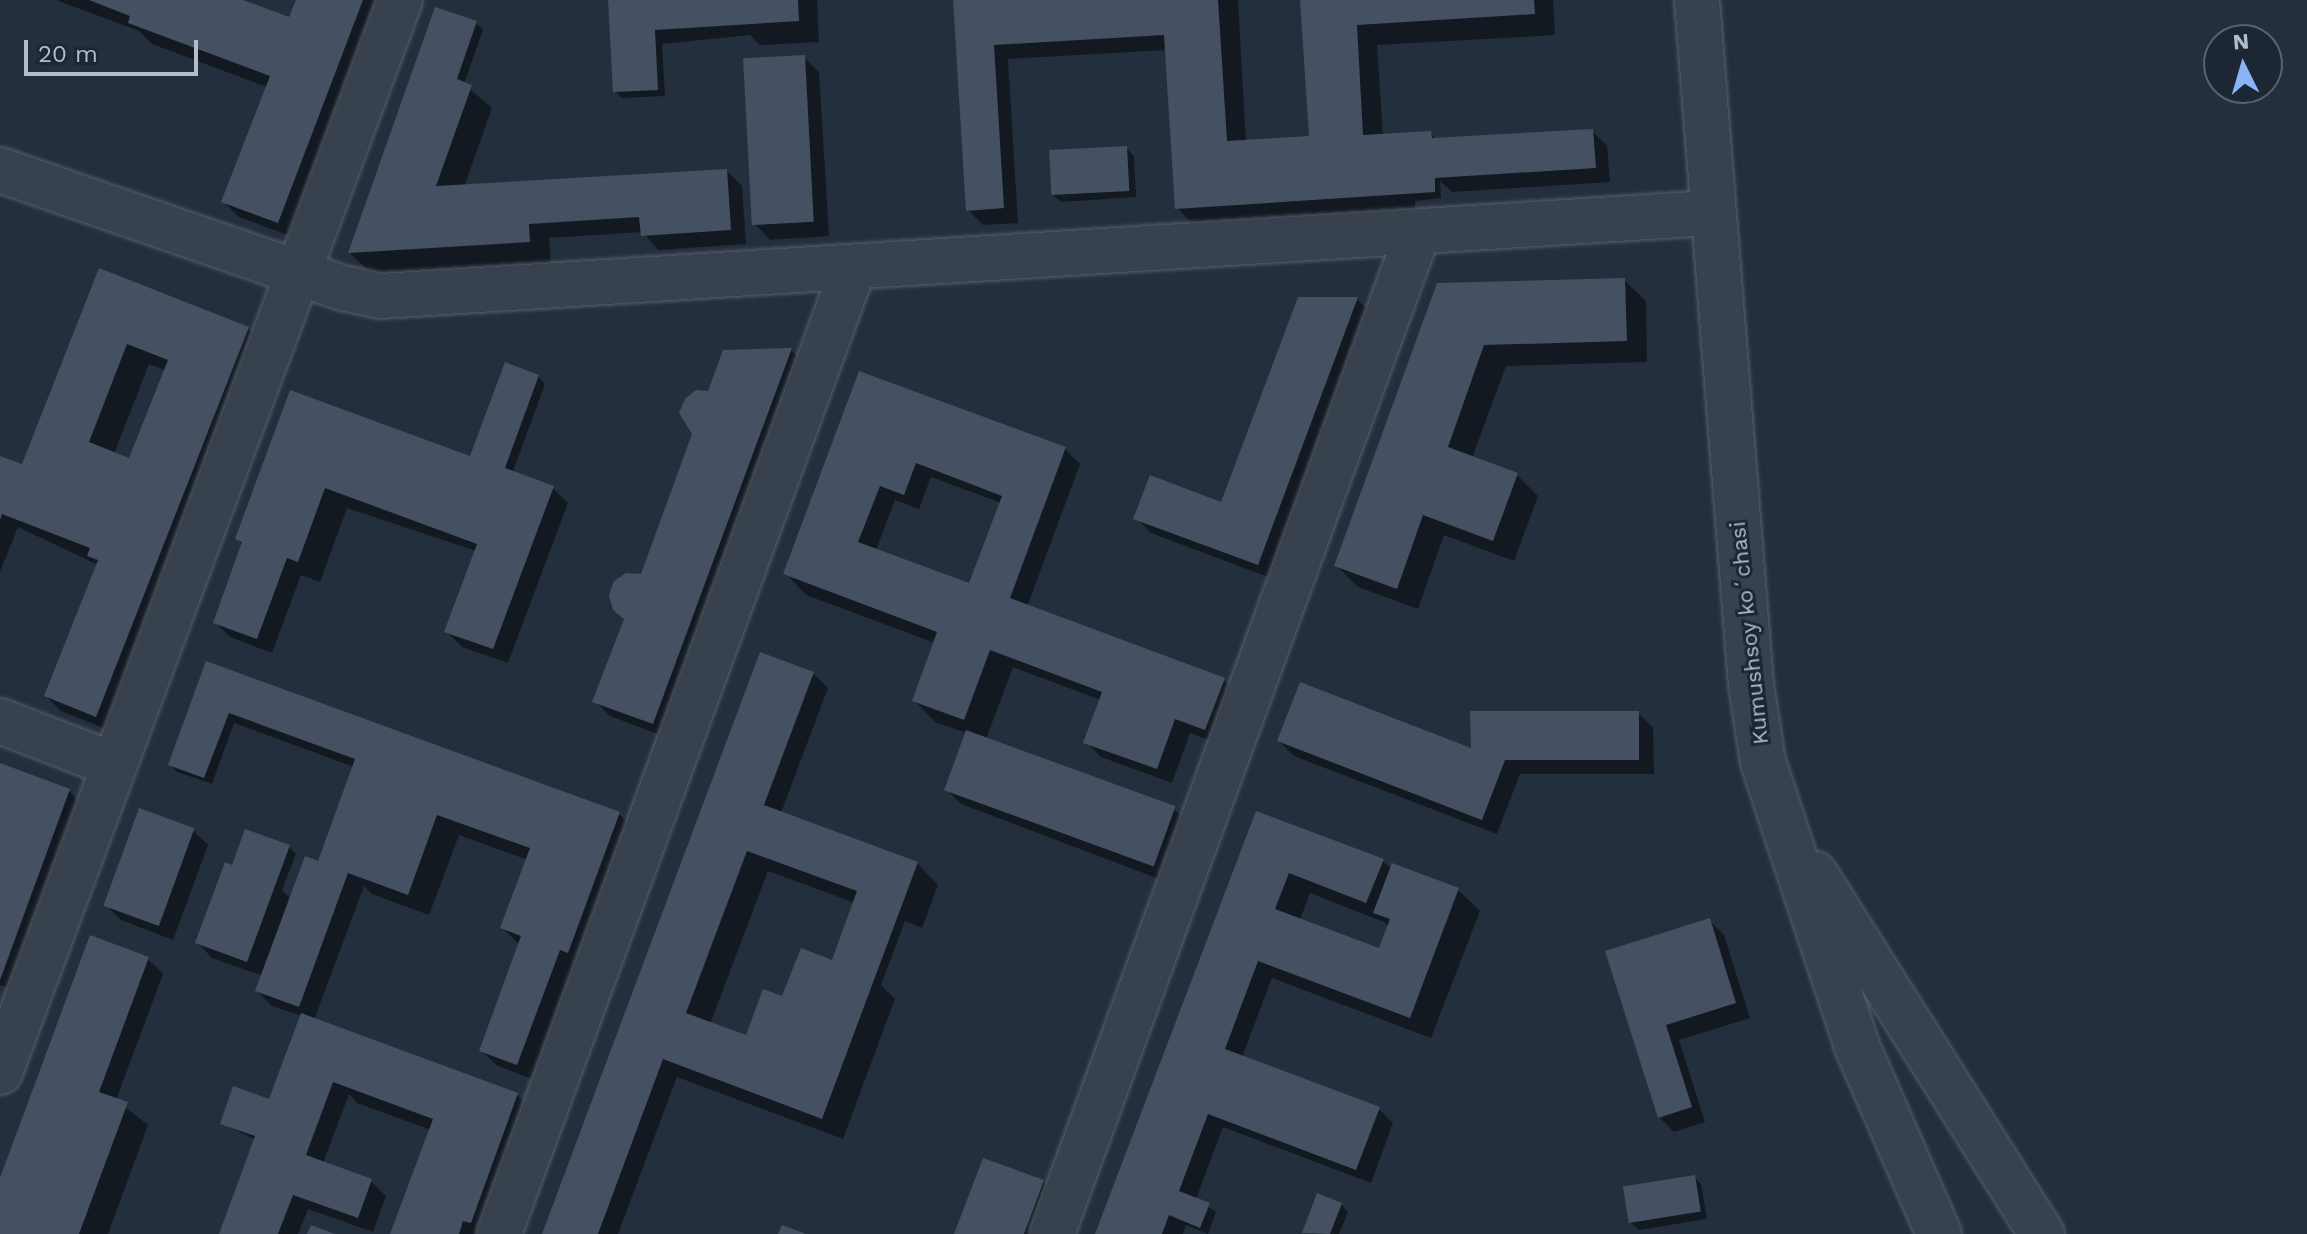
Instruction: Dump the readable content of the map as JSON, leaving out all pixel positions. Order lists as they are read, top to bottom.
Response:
{
  "streets": {
    "street": ["Kumushsoy koʻchasi"]
  },
  "scale_bar": "20 m",
  "north": "top"
}
